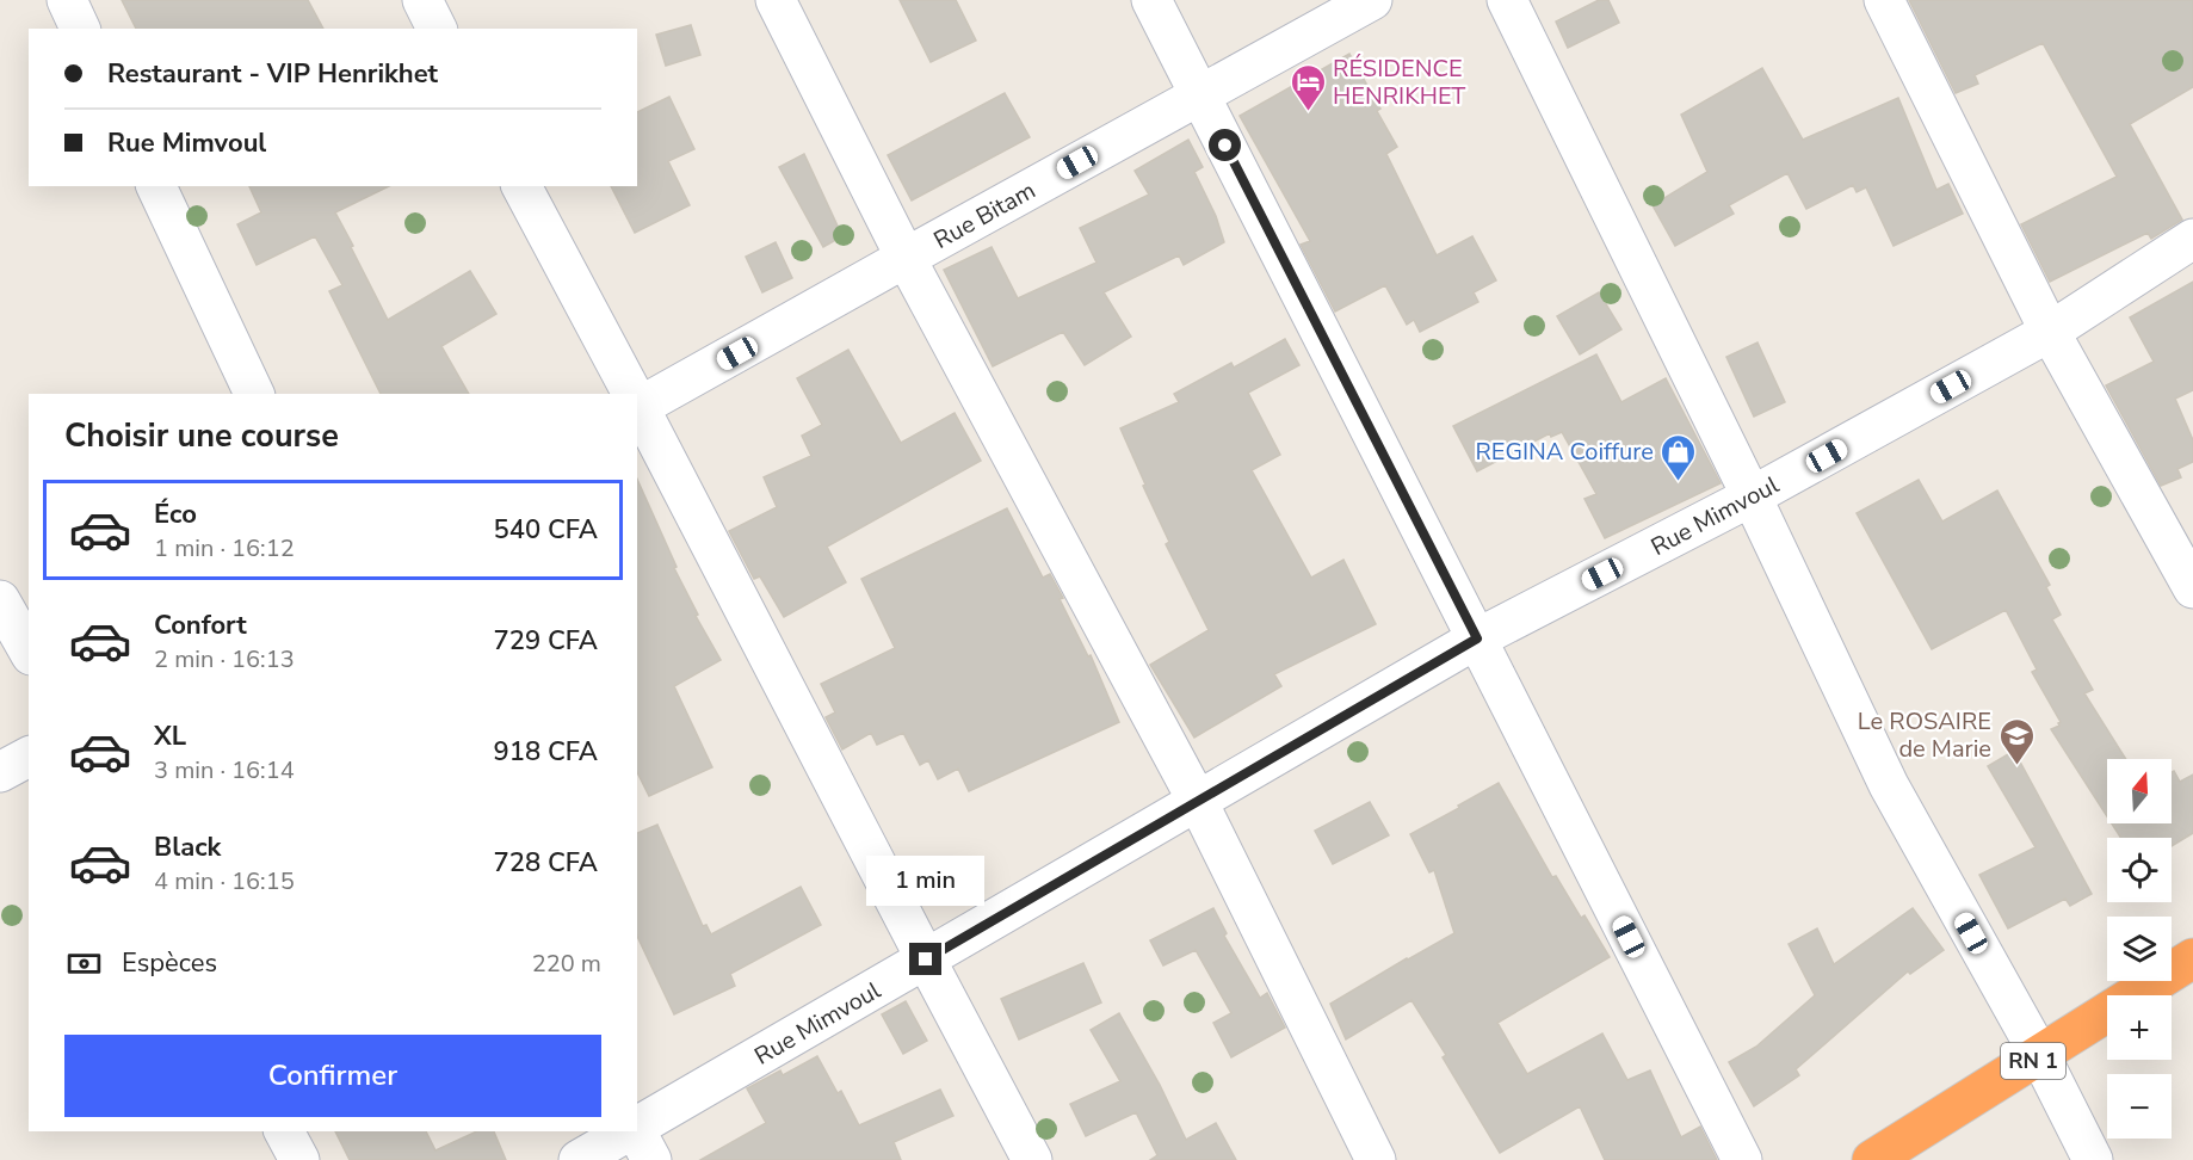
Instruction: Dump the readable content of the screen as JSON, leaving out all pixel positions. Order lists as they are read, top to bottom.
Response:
{
  "streets": {
    "highway": ["RN 1"],
    "street": ["Rue Bitam", "Rue Mimvoul"]
  },
  "places": {
    "hotel": ["RÉSIDENCE HENRIKHET"],
    "shop": ["REGINA Coiffure"],
    "school or university": ["Le ROSAIRE de Marie"]
  },
  "north": "top",
  "page": {
    "banner": ["Restaurant - VIP Henrikhet", "Rue Mimvoul"],
    "heading": "Choisir une course",
    "list": [
      {
        "name": "Éco",
        "note": "1 min · 16:12",
        "value": "540 CFA"
      },
      {
        "name": "Confort",
        "note": "2 min · 16:13",
        "value": "729 CFA"
      },
      {
        "name": "XL",
        "note": "3 min · 16:14",
        "value": "918 CFA"
      },
      {
        "name": "Black",
        "note": "4 min · 16:15",
        "value": "728 CFA"
      }
    ],
    "map_buttons": ["+", "−"],
    "bubble": "1 min",
    "pay": ["Espèces", "220 m"],
    "buttons": "Confirmer"
  }
}
